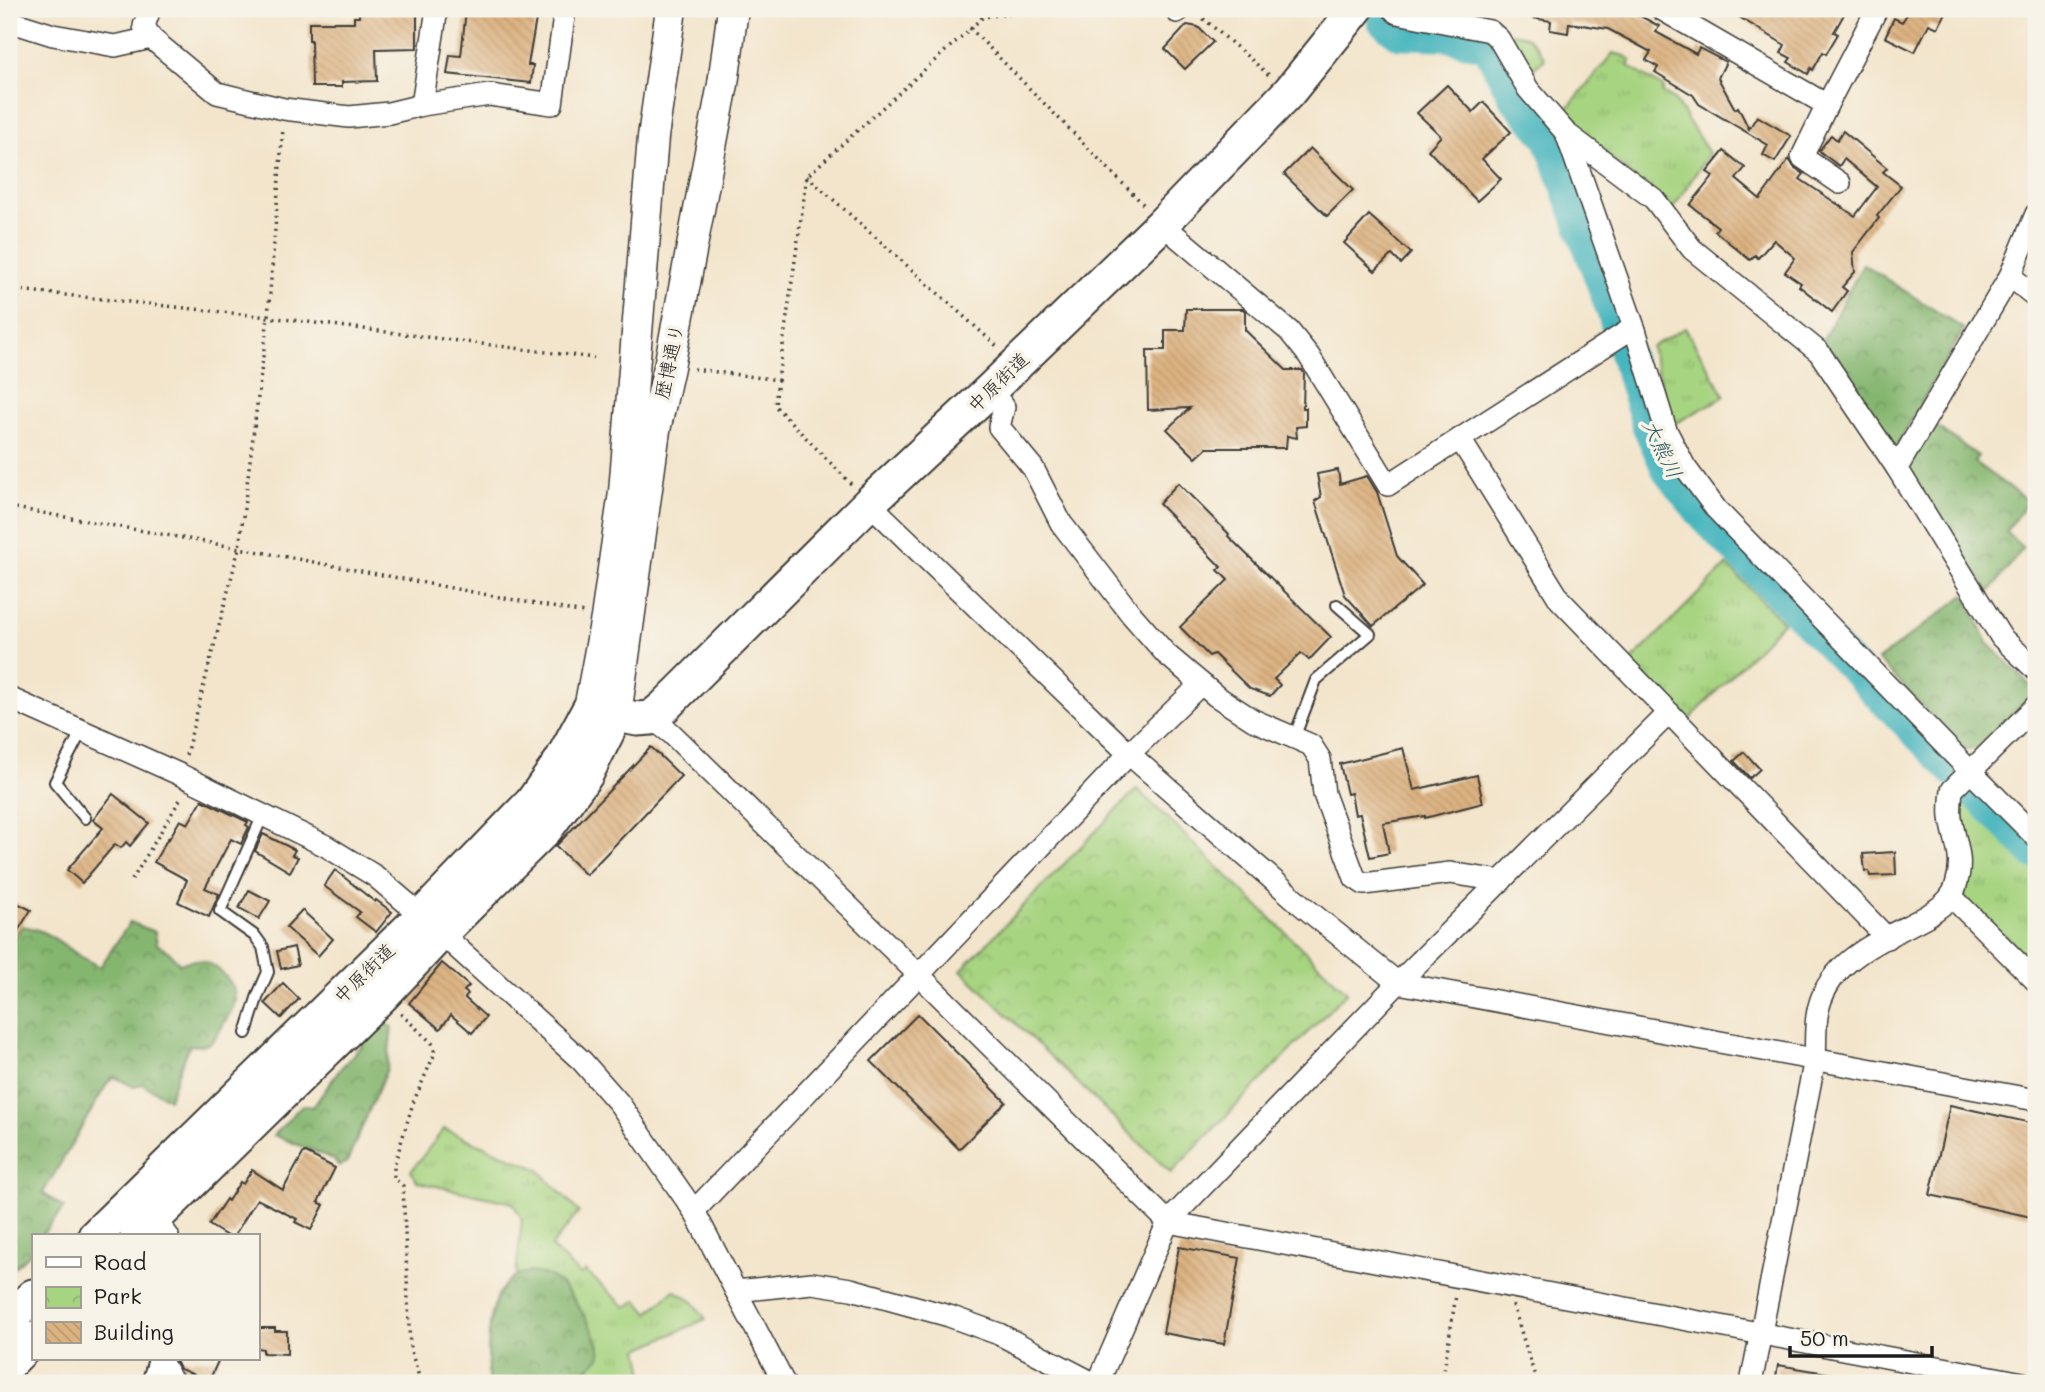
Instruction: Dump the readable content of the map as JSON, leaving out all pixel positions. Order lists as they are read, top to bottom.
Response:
{
  "streets": {
    "main road": ["中原街道"],
    "street": ["歴博通り"]
  },
  "crossings": [
    ["歴博通り", "中原街道"]
  ],
  "water": ["大熊川"],
  "legend": ["Road", "Park", "Building"],
  "scale_bar": "50 m"
}
